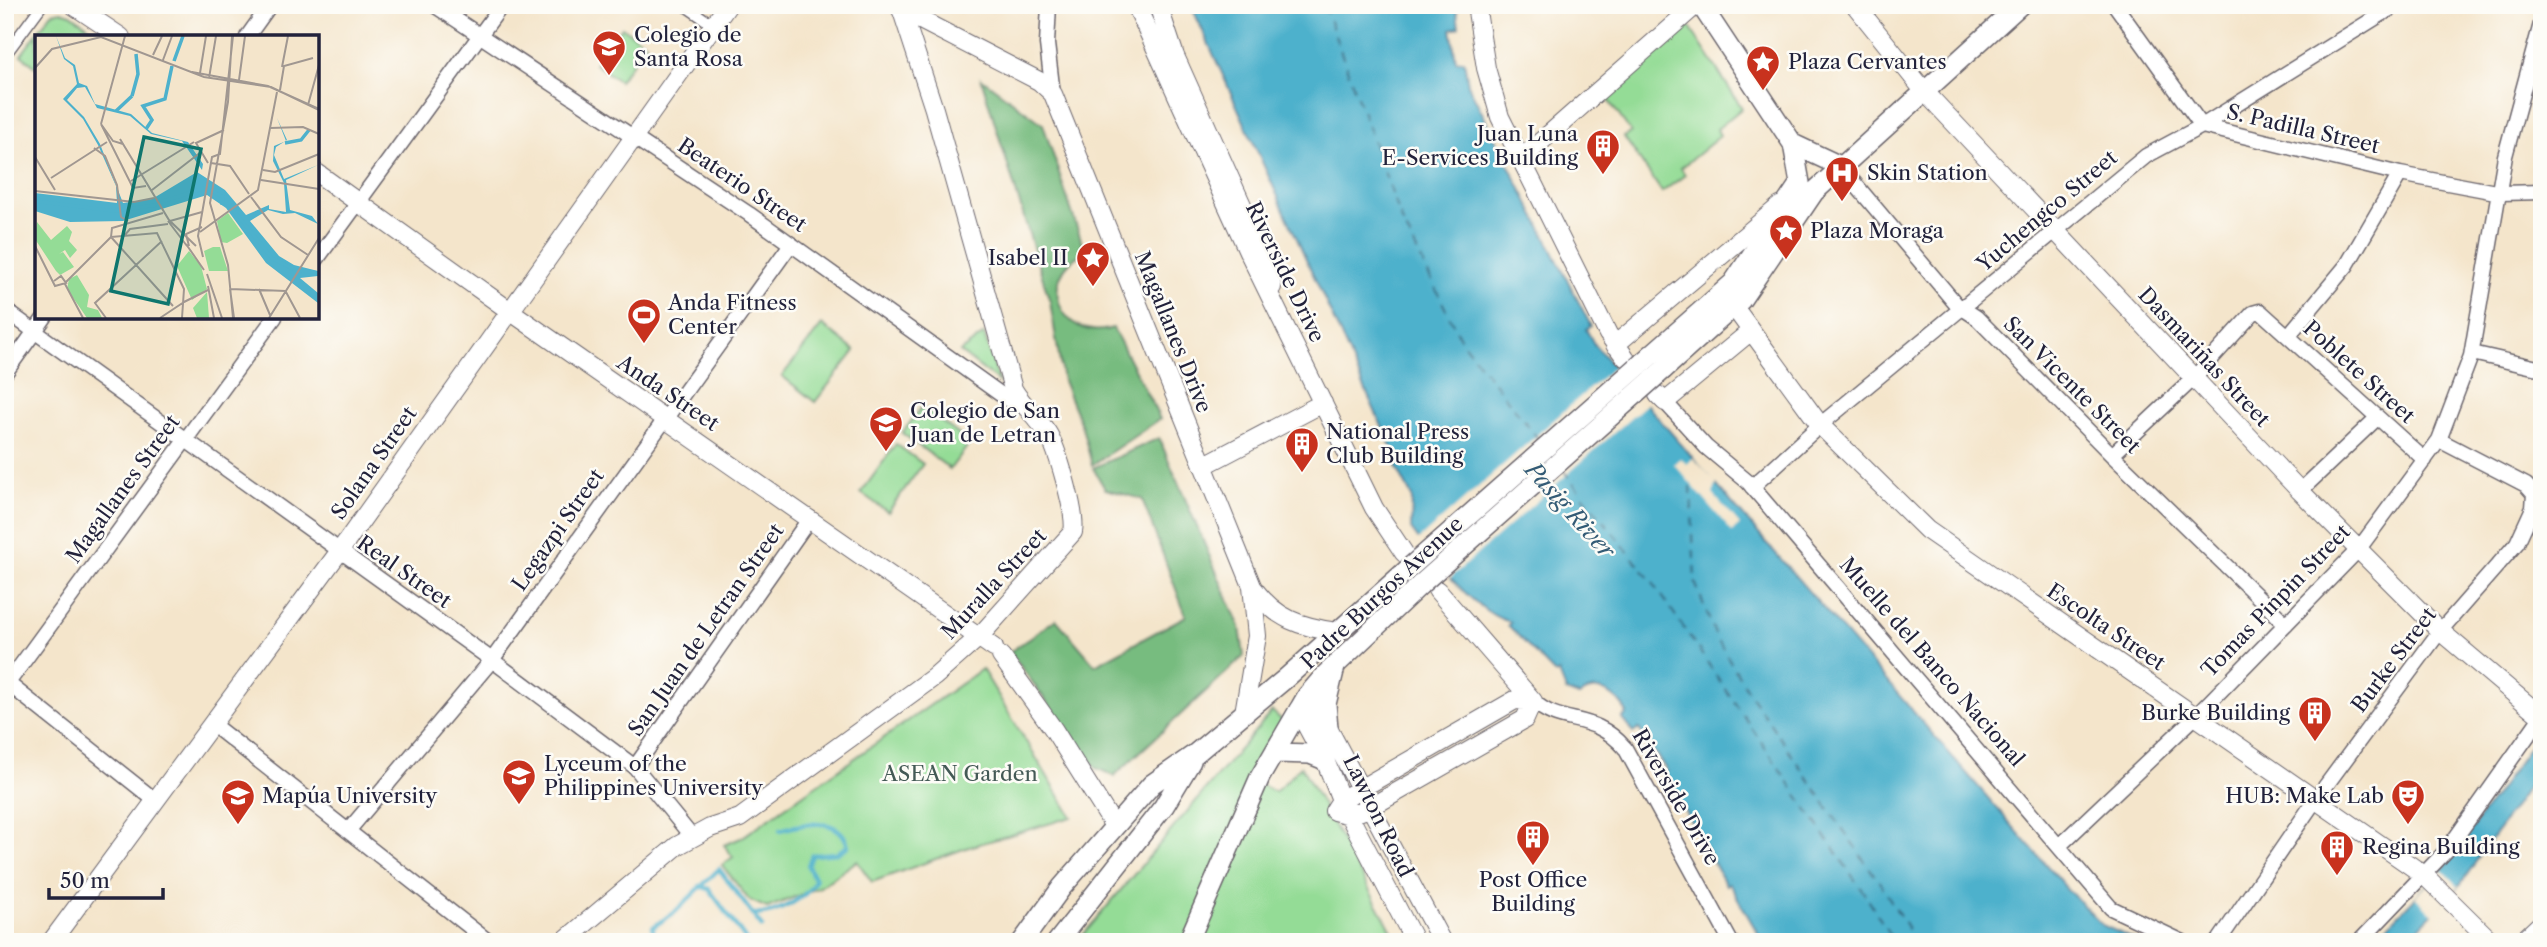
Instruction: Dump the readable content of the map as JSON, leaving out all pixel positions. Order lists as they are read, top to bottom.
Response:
{
  "streets": {
    "main road": ["Padre Burgos Avenue"],
    "street": [
      "S. Padilla Street",
      "Beaterio Street",
      "Yuchengco Street",
      "Riverside Drive",
      "Magallanes Drive",
      "Dasmariñas Street",
      "Poblete Street",
      "San Vicente Street",
      "Anda Street",
      "Solana Street",
      "Magallanes Street",
      "Legazpi Street",
      "Real Street",
      "Muralla Street",
      "Tomas Pinpin Street",
      "Escolta Street",
      "San Juan de Letran Street",
      "Burke Street",
      "Muelle del Banco Nacional",
      "Lawton Road"
    ]
  },
  "crossings": [
    ["S. Padilla Street", "Yuchengco Street"],
    ["S. Padilla Street", "Tomas Pinpin Street"],
    ["Beaterio Street", "Solana Street"],
    ["Beaterio Street", "Legazpi Street"],
    ["Beaterio Street", "Muralla Street"],
    ["Yuchengco Street", "Dasmariñas Street"],
    ["Yuchengco Street", "San Vicente Street"],
    ["Yuchengco Street", "Escolta Street"],
    ["Yuchengco Street", "Muelle del Banco Nacional"],
    ["Riverside Drive", "Padre Burgos Avenue"],
    ["Magallanes Drive", "Padre Burgos Avenue"],
    ["Dasmariñas Street", "Poblete Street"],
    ["Dasmariñas Street", "Tomas Pinpin Street"],
    ["Dasmariñas Street", "Burke Street"],
    ["Poblete Street", "Tomas Pinpin Street"],
    ["San Vicente Street", "Tomas Pinpin Street"],
    ["Anda Street", "Solana Street"],
    ["Anda Street", "Legazpi Street"],
    ["Anda Street", "Muralla Street"],
    ["Anda Street", "Padre Burgos Avenue"],
    ["Anda Street", "San Juan de Letran Street"],
    ["Solana Street", "Real Street"],
    ["Magallanes Street", "Real Street"],
    ["Legazpi Street", "Real Street"],
    ["Real Street", "Muralla Street"],
    ["Real Street", "San Juan de Letran Street"],
    ["Padre Burgos Avenue", "Lawton Road"],
    ["Tomas Pinpin Street", "Escolta Street"],
    ["Tomas Pinpin Street", "Burke Street"],
    ["Tomas Pinpin Street", "Muelle del Banco Nacional"],
    ["Escolta Street", "Burke Street"]
  ],
  "water": ["Pasig River"],
  "parks": ["ASEAN Garden"],
  "places": {
    "school or university": [
      "Colegio de Santa Rosa",
      "Colegio de San Juan de Letran",
      "Lyceum of the Philippines University",
      "Mapúa University"
    ],
    "place": ["Plaza Cervantes", "Plaza Moraga", "Isabel II"],
    "building": [
      "Juan Luna E-Services Building",
      "National Press Club Building",
      "Burke Building",
      "Post Office Building",
      "Regina Building"
    ],
    "hospital": ["Skin Station"],
    "sports": ["Anda Fitness Center"],
    "theatre": ["HUB: Make Lab"]
  },
  "scale_bar": "50 m"
}
